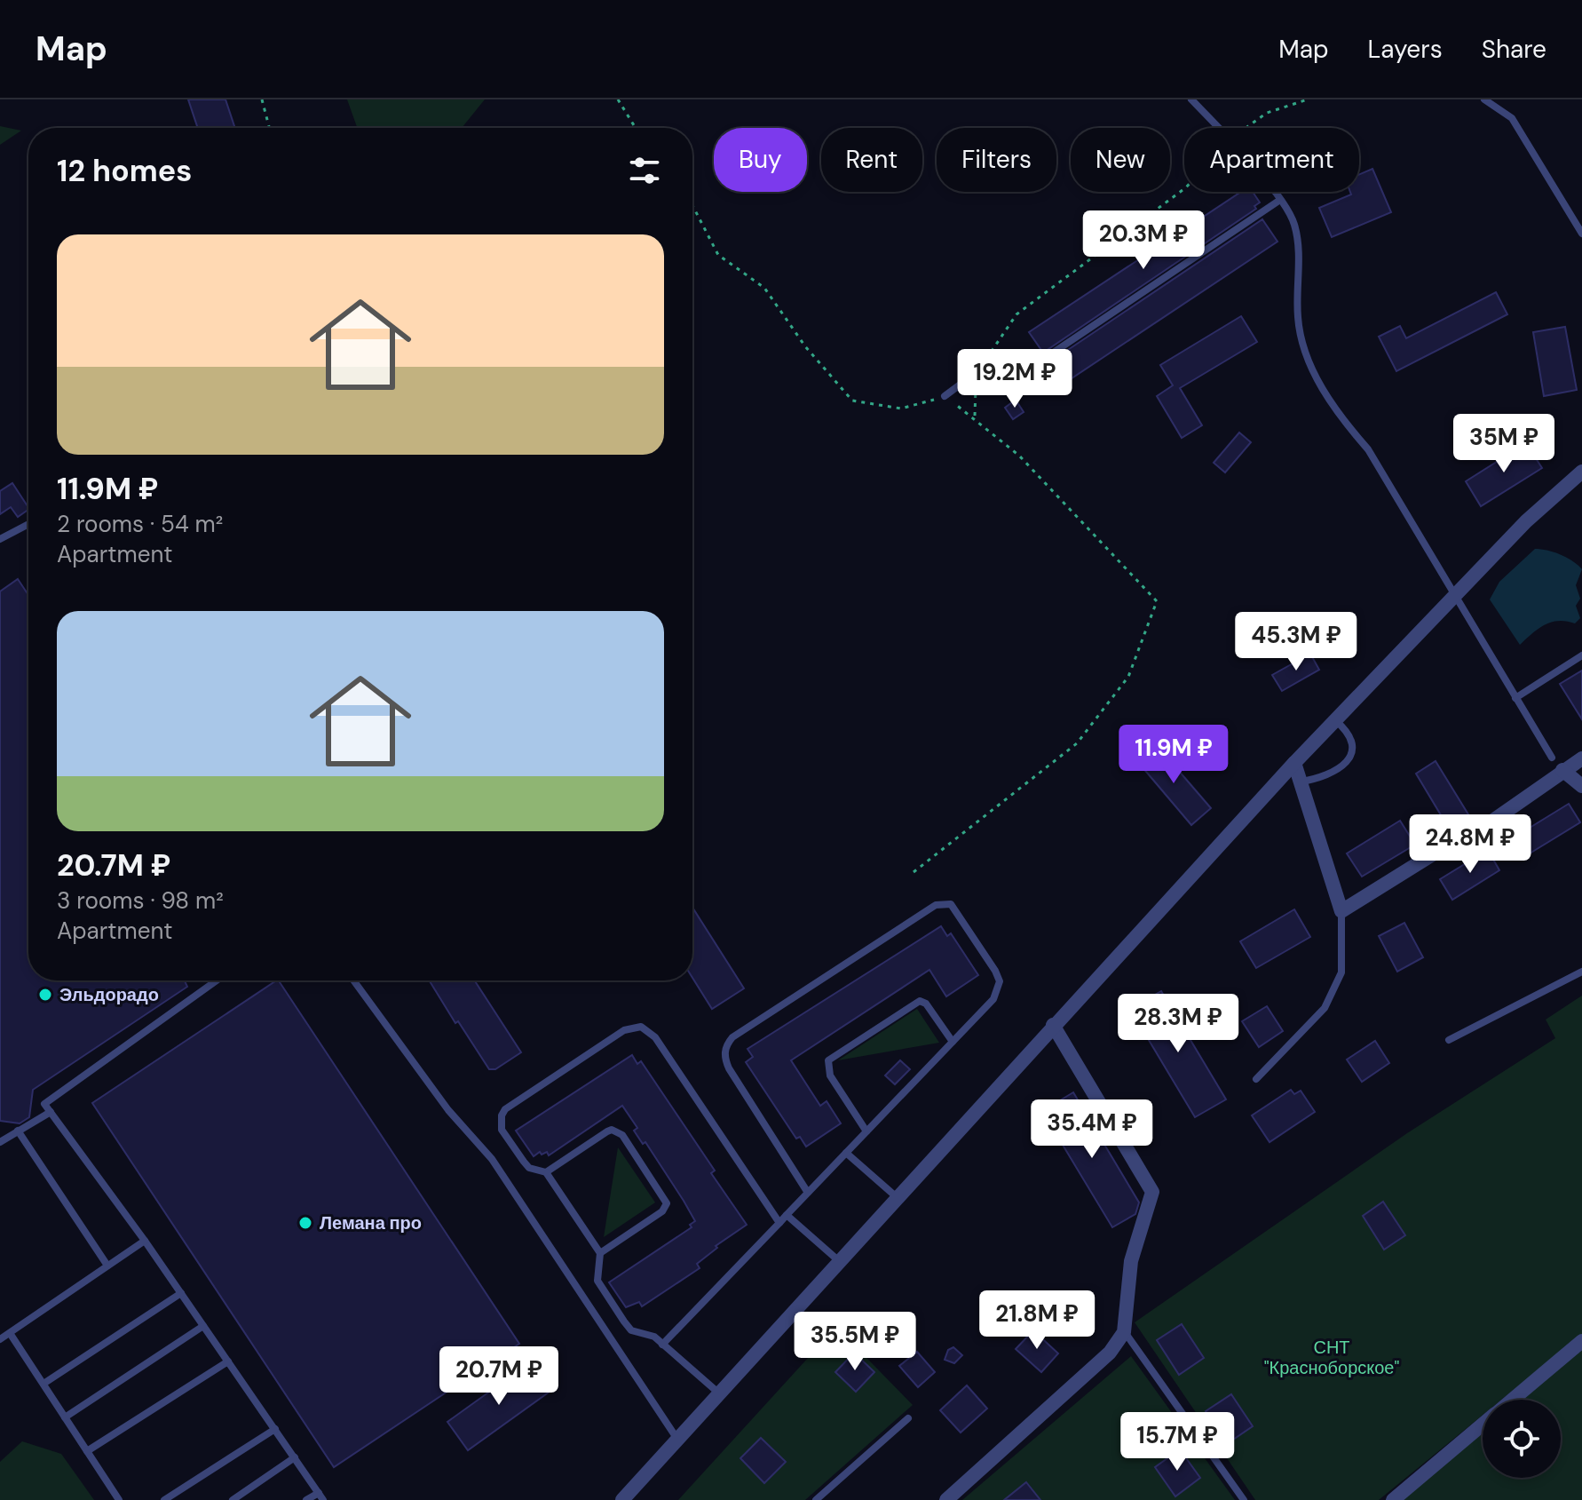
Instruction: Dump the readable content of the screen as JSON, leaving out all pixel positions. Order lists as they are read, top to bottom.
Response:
{
  "parks": ["СНТ \"Красноборское\""],
  "places": ["Эльдорадо", "Лемана про"],
  "page": {
    "header": "Map",
    "nav": ["Map", "Layers", "Share"],
    "chip": [
      "Buy",
      "Rent",
      "Filters",
      "New",
      "Apartment"
    ],
    "heading": "12 homes",
    "price": [
      "20.3M ₽",
      "19.2M ₽",
      "35M ₽",
      "45.3M ₽",
      "11.9M ₽",
      "24.8M ₽",
      "28.3M ₽",
      "35.4M ₽",
      "21.8M ₽",
      "35.5M ₽",
      "20.7M ₽",
      "15.7M ₽"
    ],
    "list": [
      {
        "name": "11.9M ₽",
        "note": "2 rooms · 54 m² · Apartment"
      },
      {
        "name": "20.7M ₽",
        "note": "3 rooms · 98 m² · Apartment"
      }
    ]
  }
}
